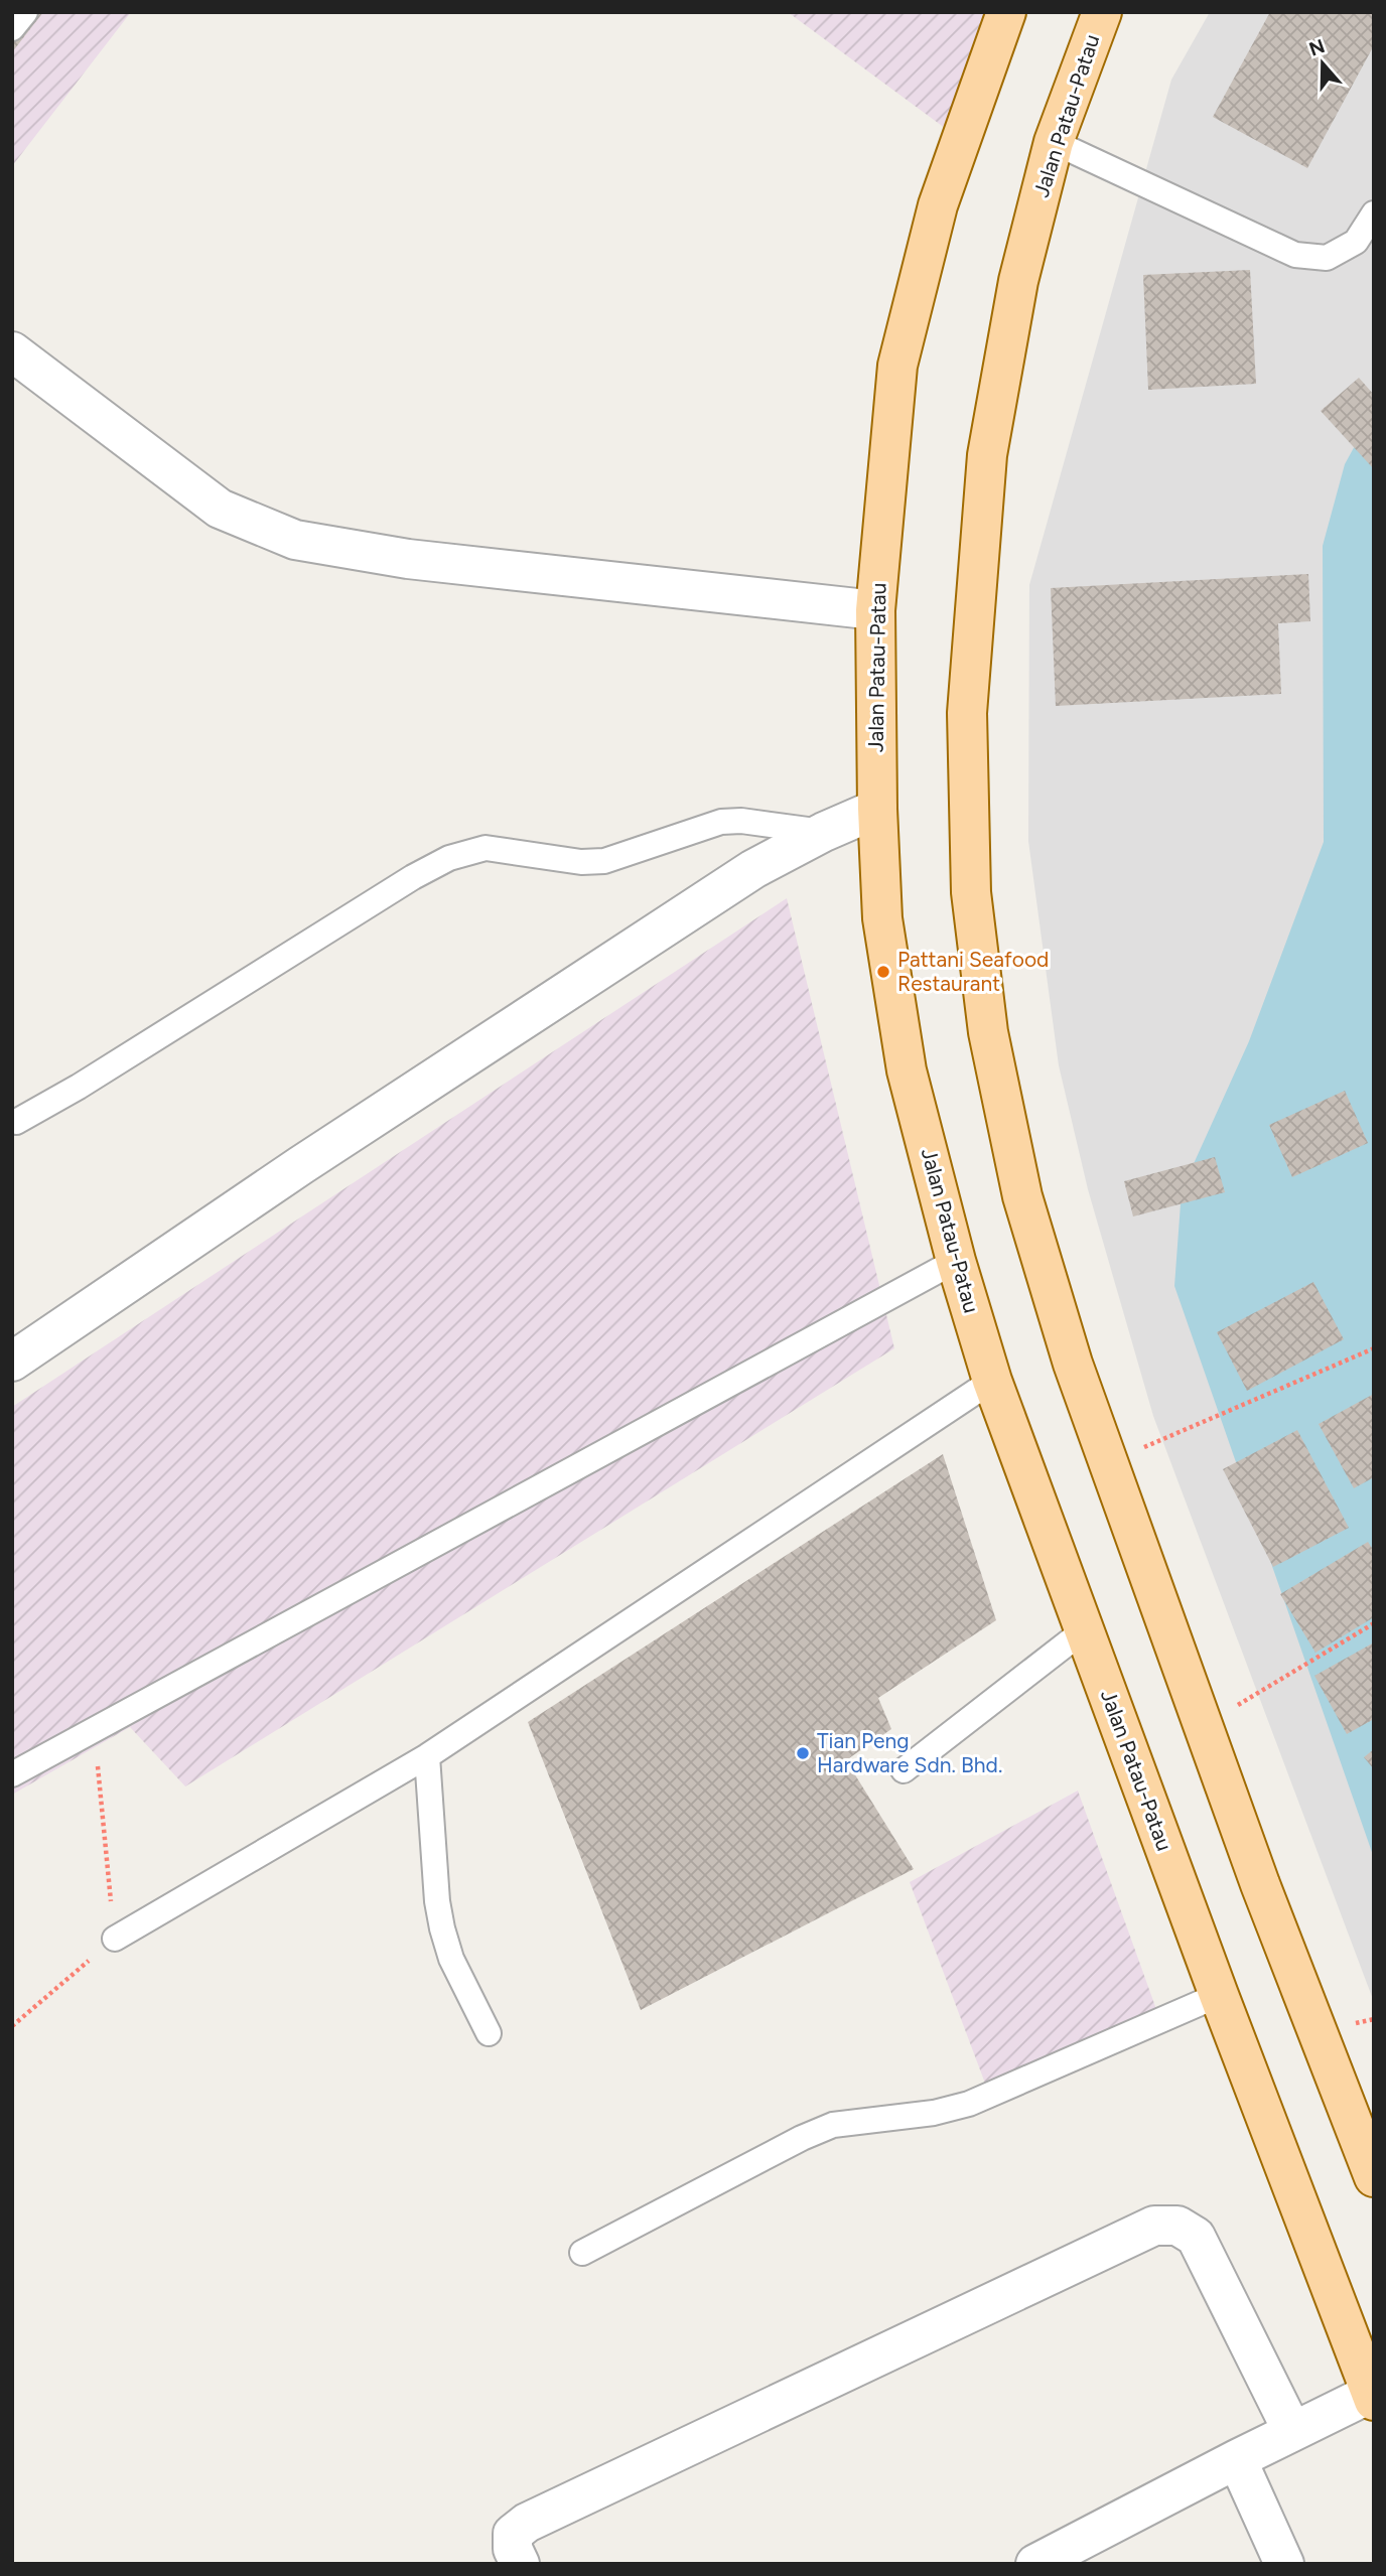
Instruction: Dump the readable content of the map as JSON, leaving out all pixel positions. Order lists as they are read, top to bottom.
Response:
{
  "streets": {
    "main road": ["Jalan Patau-Patau"]
  },
  "places": ["Pattani Seafood Restaurant", "Tian Peng Hardware Sdn. Bhd."],
  "north": "top"
}
